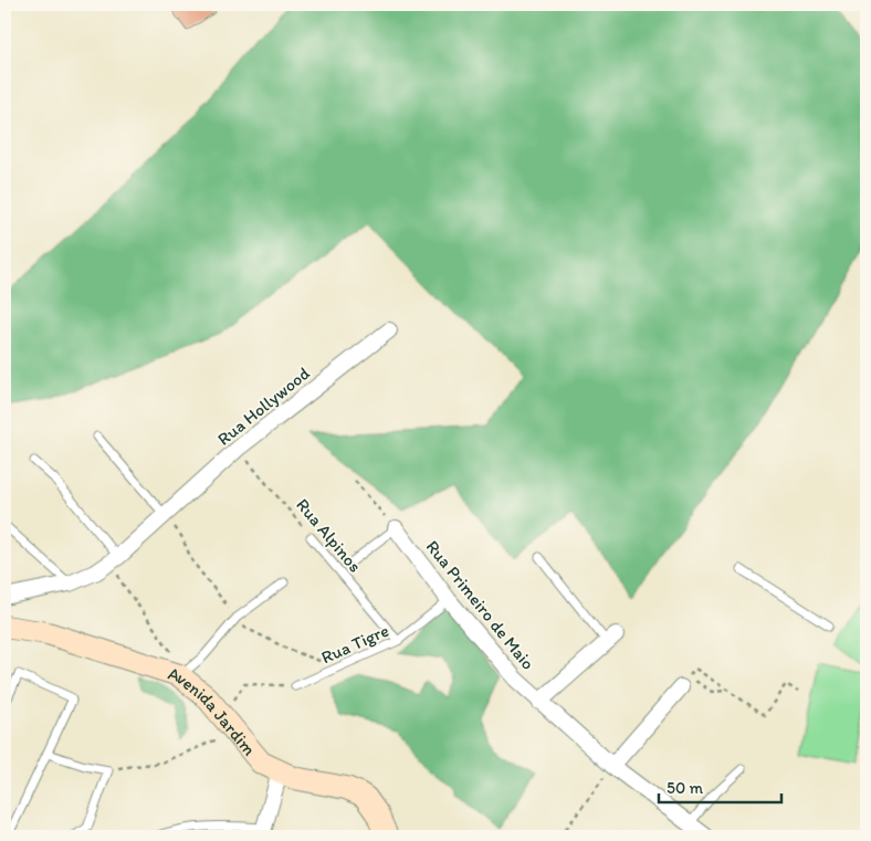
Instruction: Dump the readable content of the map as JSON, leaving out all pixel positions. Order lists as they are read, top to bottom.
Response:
{
  "streets": {
    "street": ["Rua Hollywood", "Rua Primeiro de Maio", "Avenida Jardim"],
    "lane": ["Rua Alpinos", "Rua Tigre"]
  },
  "crossings": [
    ["Rua Hollywood", "Rua Alpinos"],
    ["Rua Alpinos", "Rua Tigre"],
    ["Rua Primeiro de Maio", "Rua Tigre"]
  ],
  "scale_bar": "50 m"
}
